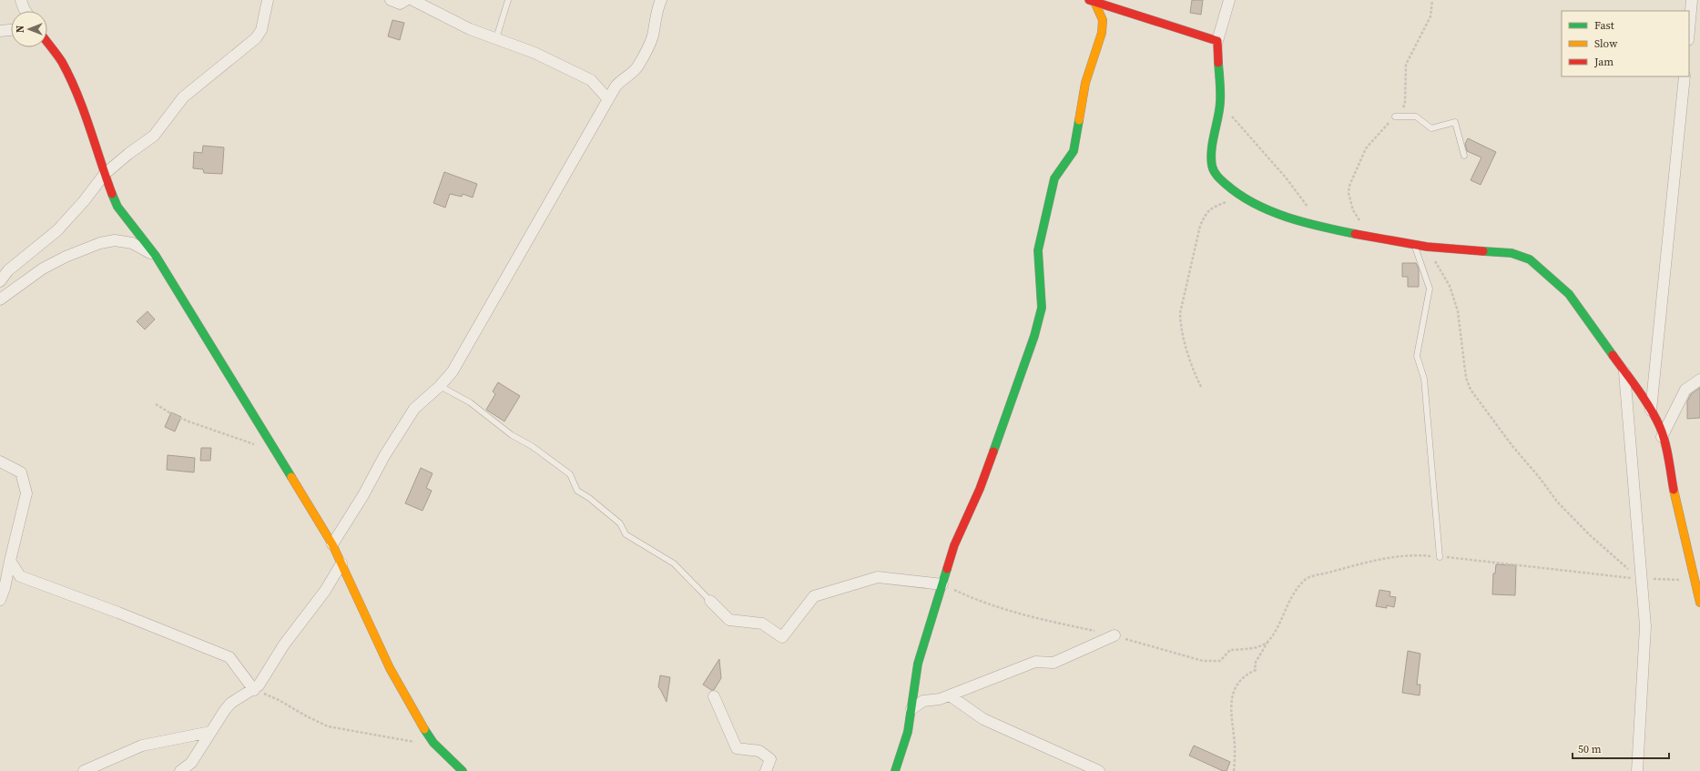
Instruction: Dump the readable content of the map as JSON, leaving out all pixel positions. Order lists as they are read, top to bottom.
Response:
{
  "legend": ["Fast", "Slow", "Jam"],
  "scale_bar": "50 m",
  "north": "left"
}
